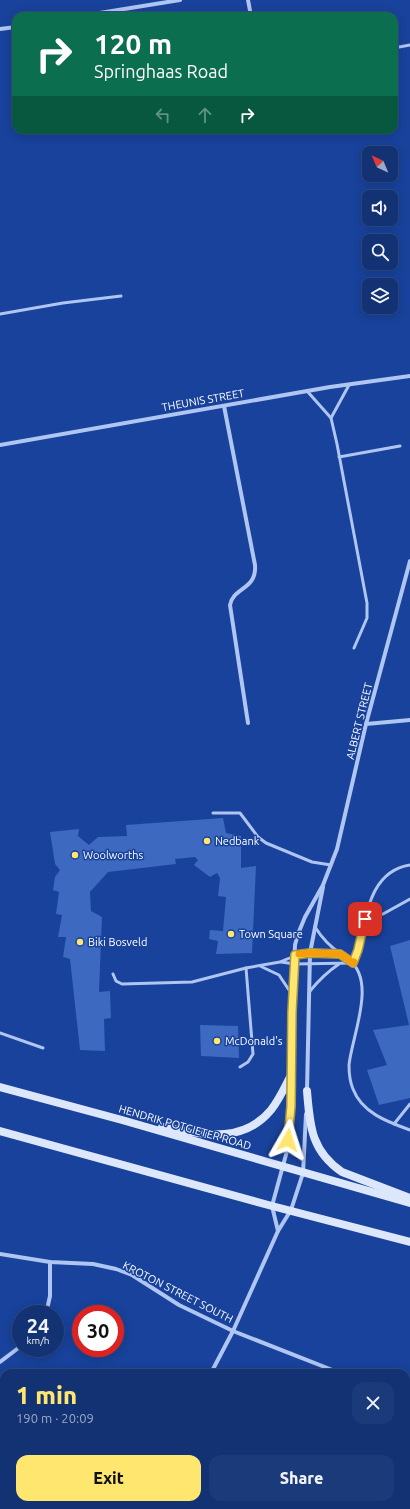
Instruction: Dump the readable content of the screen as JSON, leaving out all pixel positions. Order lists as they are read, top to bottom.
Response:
{
  "streets": {
    "main road": ["HENDRIK POTGIETER ROAD"],
    "street": ["THEUNIS STREET", "ALBERT STREET", "KROTON STREET SOUTH"]
  },
  "crossings": [
    ["ALBERT STREET", "HENDRIK POTGIETER ROAD"],
    ["ALBERT STREET", "KROTON STREET SOUTH"]
  ],
  "places": [
    "Nedbank",
    "Woolworths",
    "Town Square",
    "Biki Bosveld",
    "McDonald's"
  ],
  "north": "top left",
  "page": {
    "turn": ["120 m", "Springhaas Road"],
    "speed": "24 km/h",
    "limit": "30",
    "heading": ["1 min", "190 m · 20:09"],
    "buttons": ["Exit", "Share"]
  }
}
